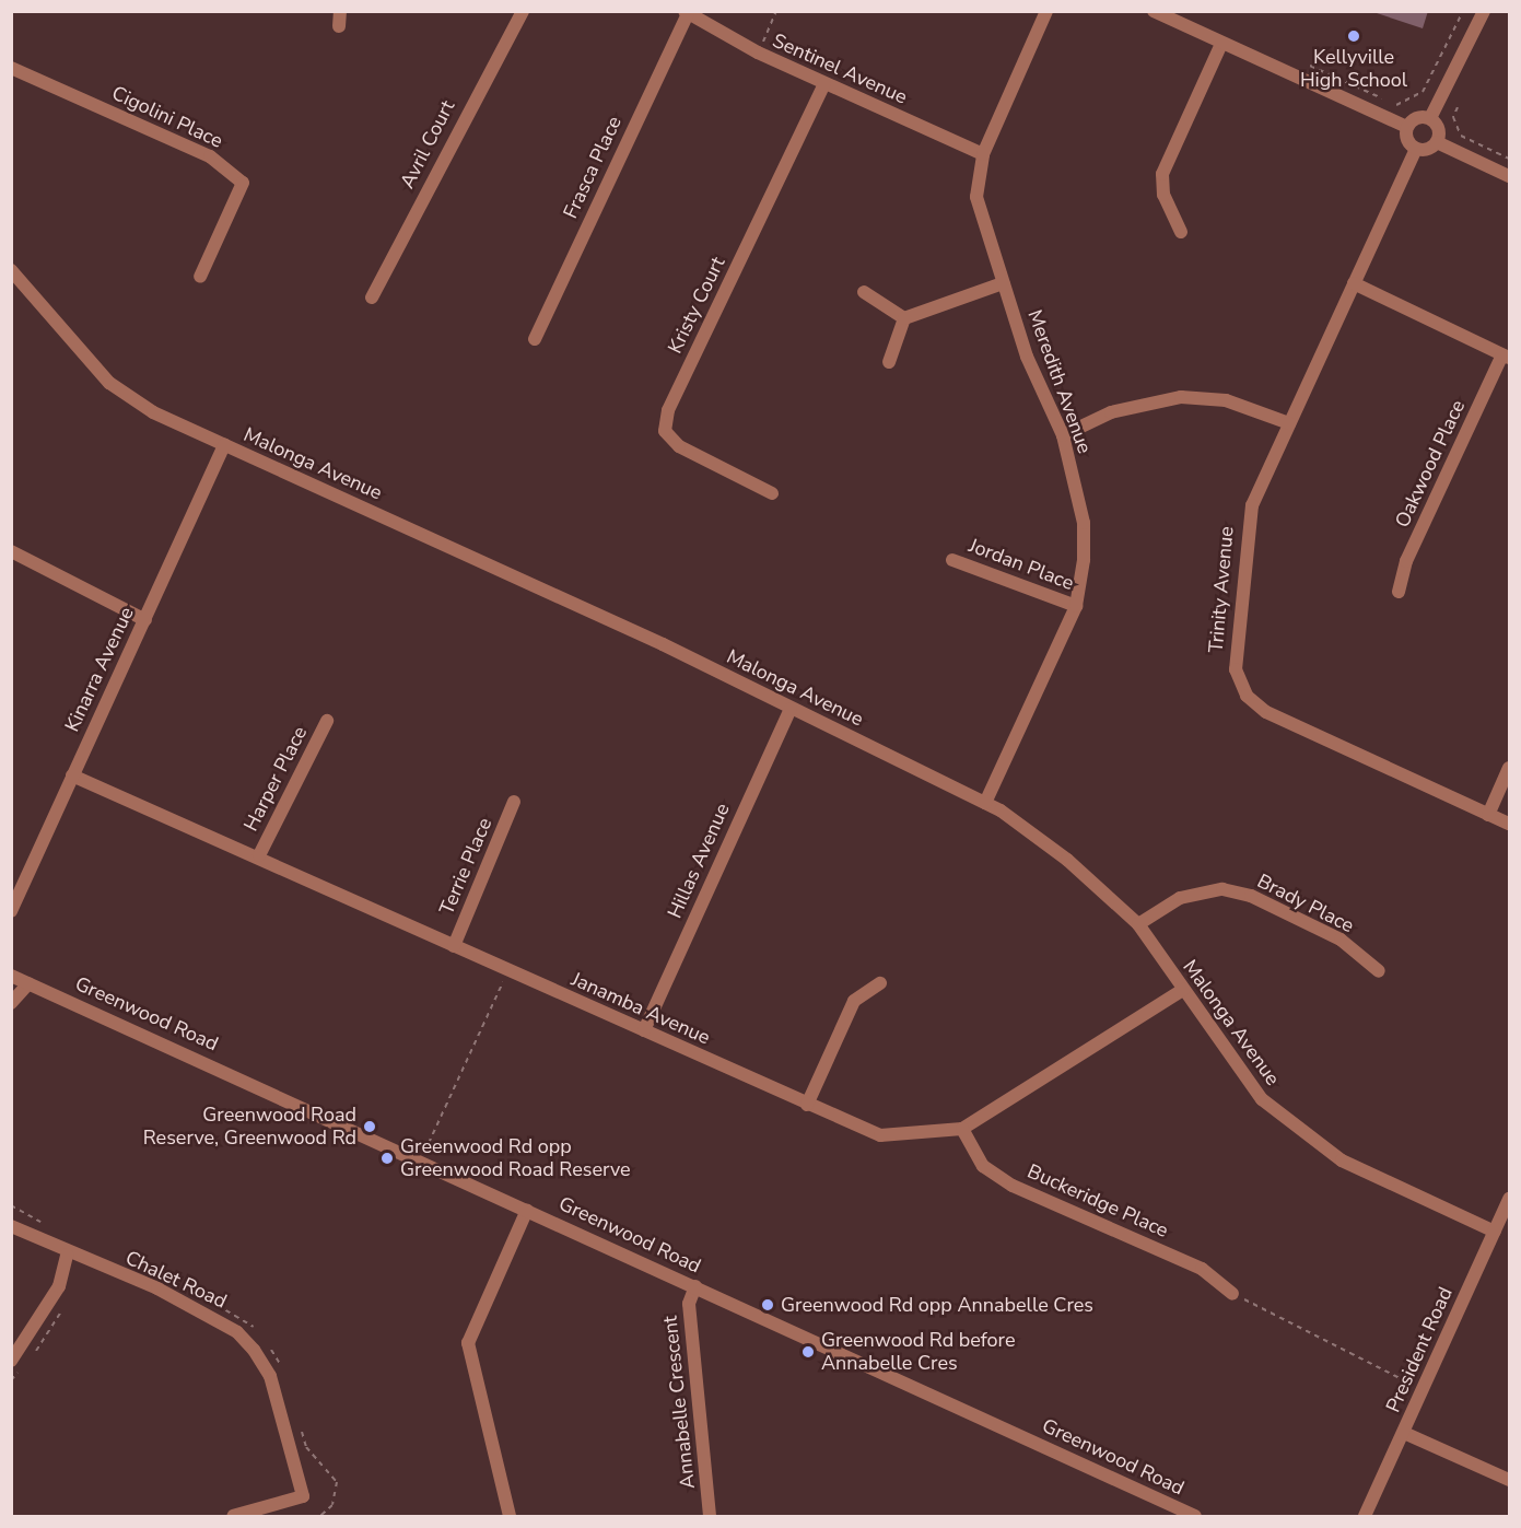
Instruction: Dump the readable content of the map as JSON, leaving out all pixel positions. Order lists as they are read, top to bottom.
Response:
{
  "streets": {
    "street": [
      "Sentinel Avenue",
      "Cigolini Place",
      "Avril Court",
      "Frasca Place",
      "Kristy Court",
      "Meredith Avenue",
      "Malonga Avenue",
      "Oakwood Place",
      "Jordan Place",
      "Trinity Avenue",
      "Kinarra Avenue",
      "Harper Place",
      "Hillas Avenue",
      "Terrie Place",
      "Brady Place",
      "Janamba Avenue",
      "Greenwood Road",
      "Buckeridge Place",
      "Chalet Road",
      "President Road",
      "Annabelle Crescent"
    ]
  },
  "crossings": [
    ["Sentinel Avenue", "Frasca Place"],
    ["Sentinel Avenue", "Kristy Court"],
    ["Sentinel Avenue", "Meredith Avenue"],
    ["Meredith Avenue", "Malonga Avenue"],
    ["Meredith Avenue", "Jordan Place"],
    ["Malonga Avenue", "Kinarra Avenue"],
    ["Malonga Avenue", "Hillas Avenue"],
    ["Malonga Avenue", "Brady Place"],
    ["Malonga Avenue", "Janamba Avenue"],
    ["Malonga Avenue", "President Road"],
    ["Kinarra Avenue", "Janamba Avenue"],
    ["Harper Place", "Janamba Avenue"],
    ["Hillas Avenue", "Janamba Avenue"],
    ["Terrie Place", "Janamba Avenue"],
    ["Janamba Avenue", "Buckeridge Place"],
    ["Greenwood Road", "Annabelle Crescent"]
  ],
  "places": [
    "Kellyville High School",
    "Greenwood Road Reserve, Greenwood Rd",
    "Greenwood Rd opp Greenwood Road Reserve",
    "Greenwood Rd opp Annabelle Cres",
    "Greenwood Rd before Annabelle Cres"
  ]
}
